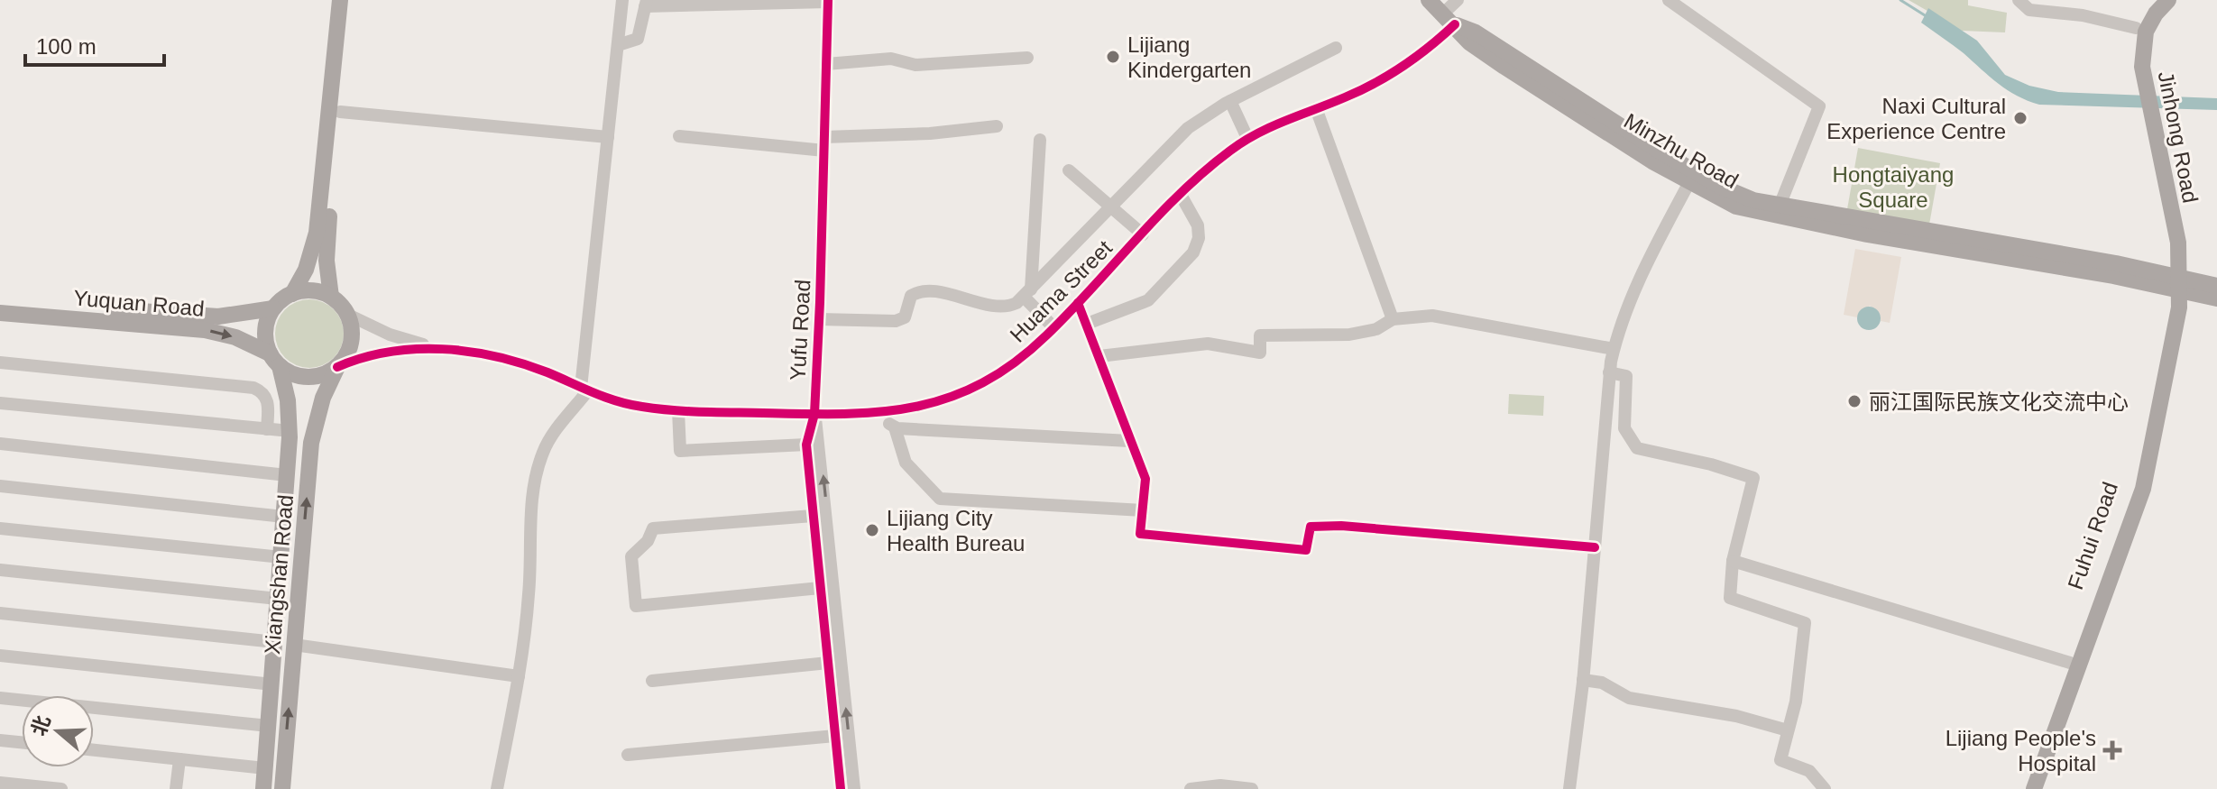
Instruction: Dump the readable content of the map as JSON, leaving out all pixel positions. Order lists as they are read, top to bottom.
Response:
{
  "streets": {
    "main road": [
      "Jinhong Road",
      "Minzhu Road",
      "Yuquan Road",
      "Fuhui Road",
      "Xiangshan Road"
    ],
    "street": ["Huama Street", "Yufu Road"]
  },
  "crossings": [
    ["Jinhong Road", "Minzhu Road"],
    ["Jinhong Road", "Fuhui Road"],
    ["Minzhu Road", "Huama Street"],
    ["Minzhu Road", "Fuhui Road"],
    ["Huama Street", "Yuquan Road"],
    ["Huama Street", "Yufu Road"],
    ["Huama Street", "Xiangshan Road"],
    ["Yuquan Road", "Xiangshan Road"]
  ],
  "parks": ["Hongtaiyang Square"],
  "places": {
    "other": [
      "Lijiang Kindergarten",
      "Naxi Cultural Experience Centre",
      "丽江国际民族文化交流中心",
      "Lijiang City Health Bureau"
    ],
    "health": ["Lijiang People's Hospital"]
  },
  "scale_bar": "100 m",
  "north": "left"
}
